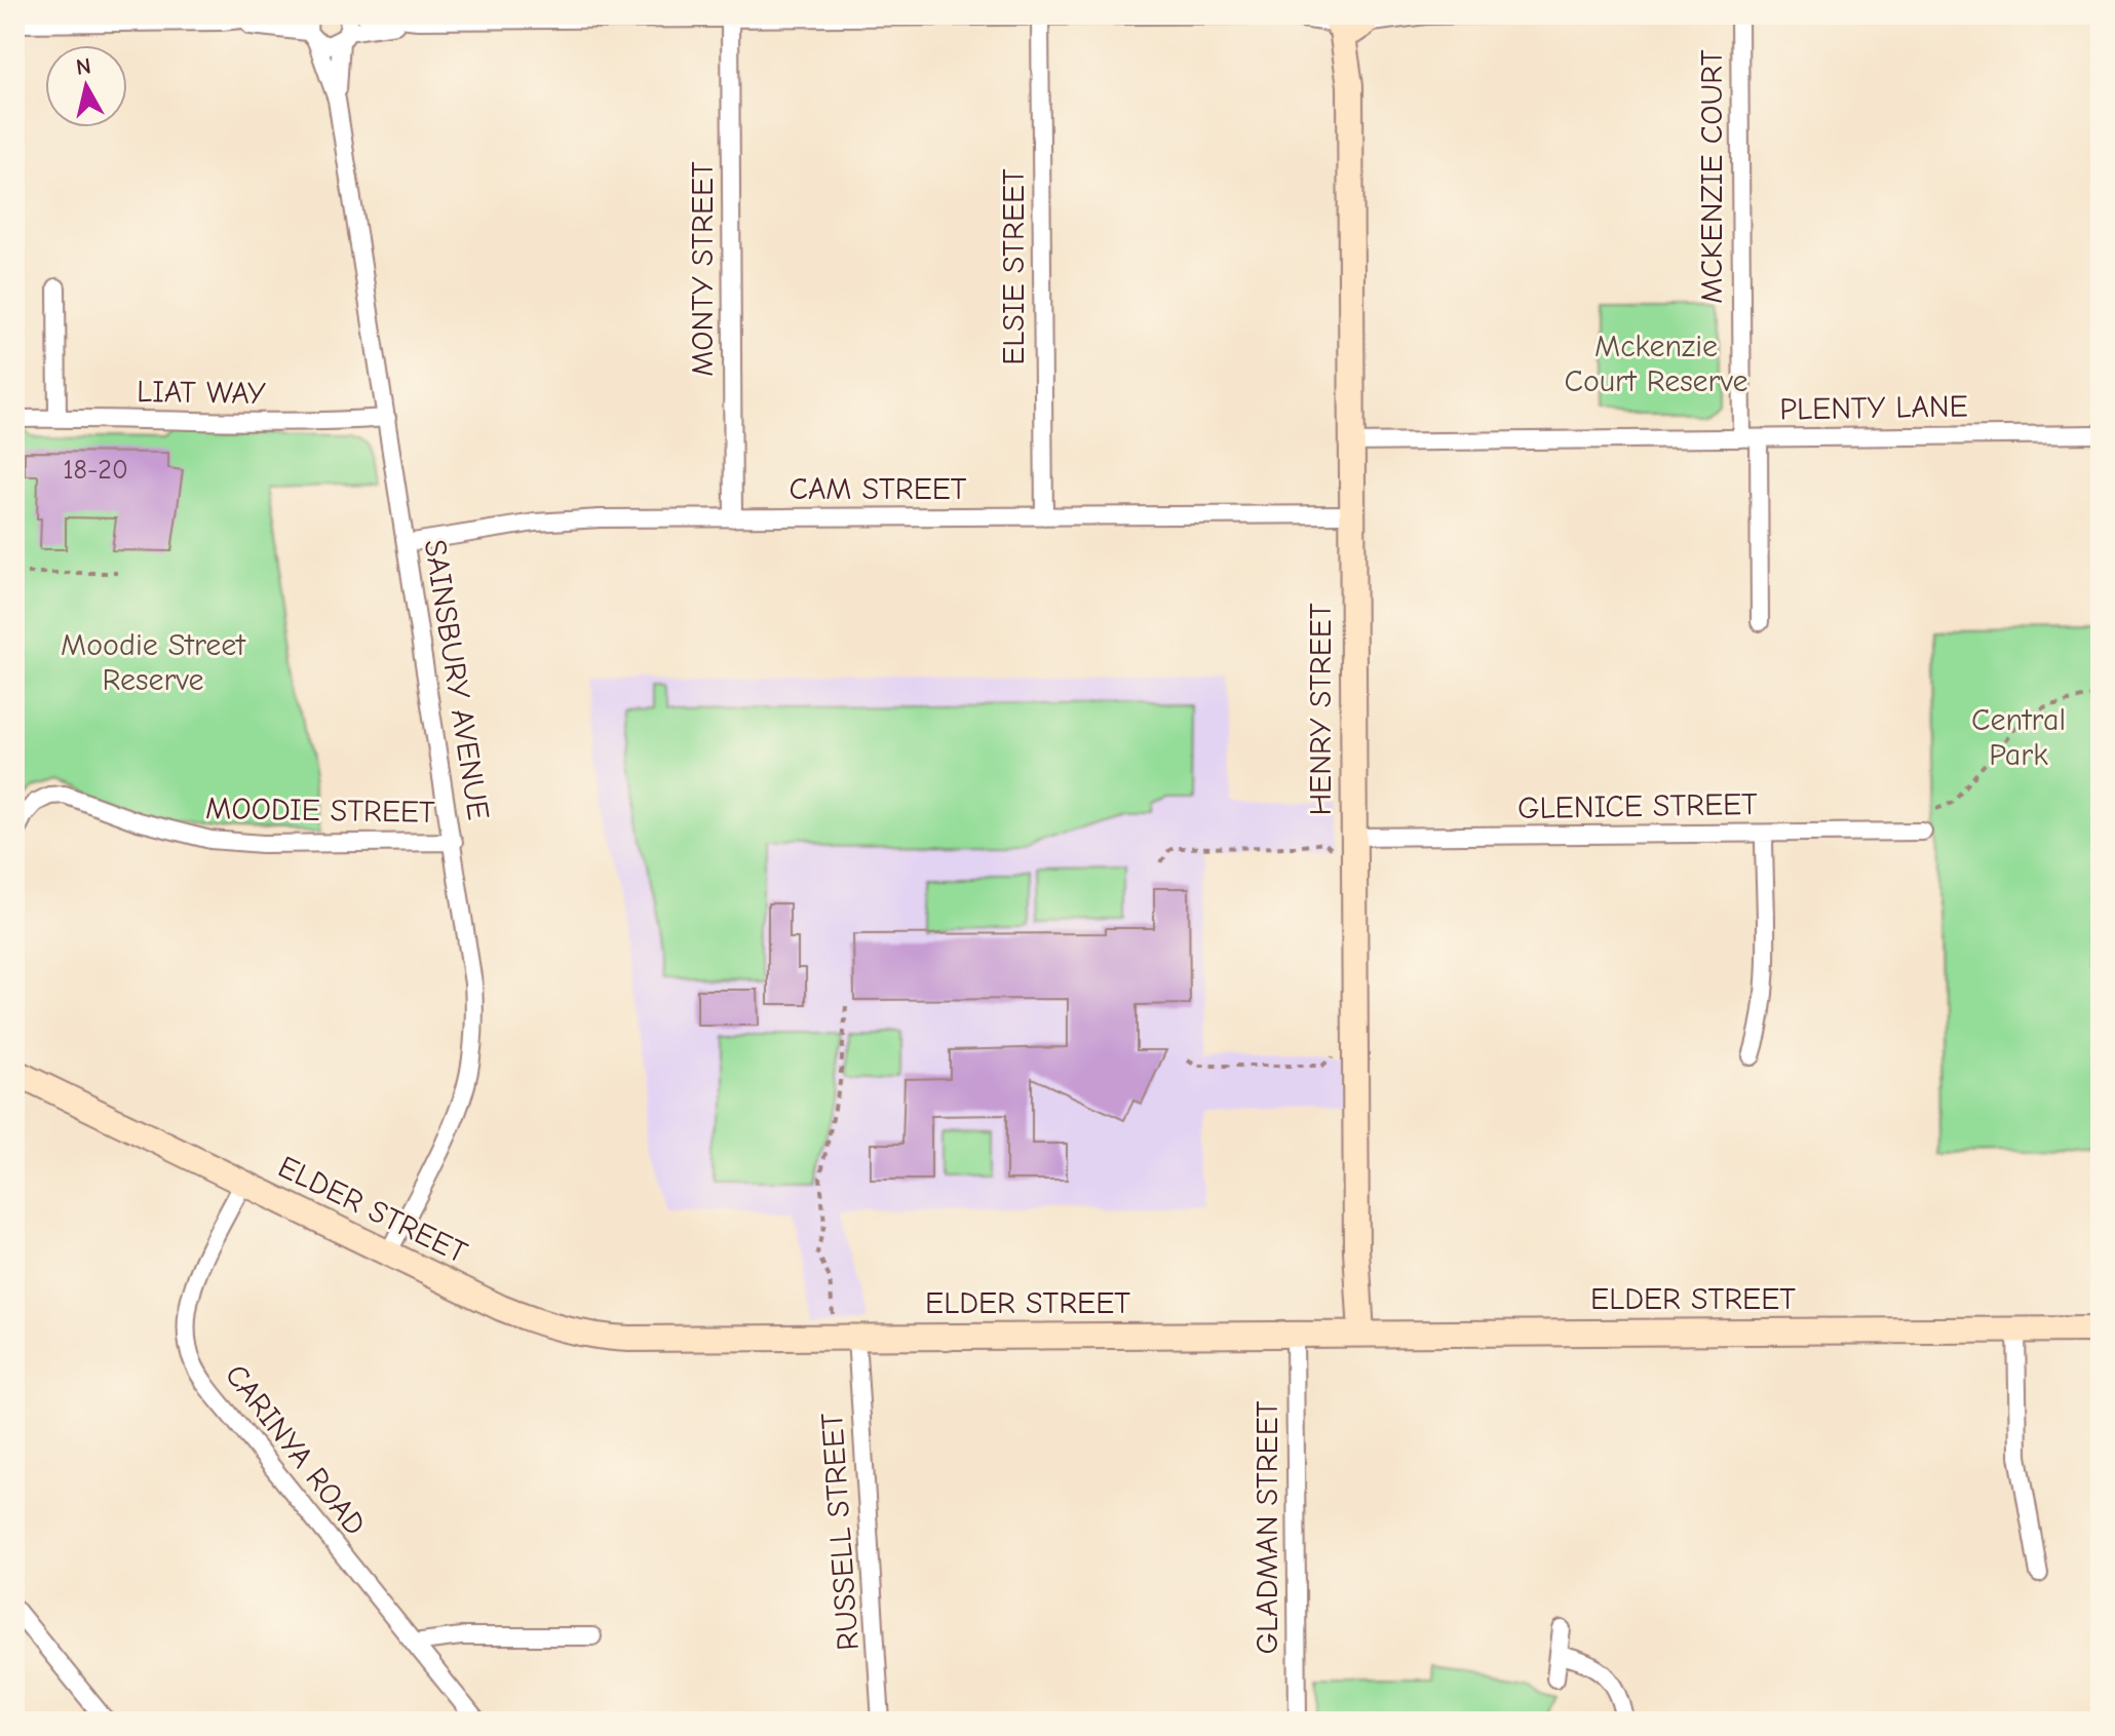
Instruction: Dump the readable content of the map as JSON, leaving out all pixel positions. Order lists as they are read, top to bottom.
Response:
{
  "streets": {
    "street": [
      "MCKENZIE COURT",
      "ELSIE STREET",
      "MONTY STREET",
      "LIAT WAY",
      "PLENTY LANE",
      "CAM STREET",
      "SAINSBURY AVENUE",
      "HENRY STREET",
      "GLENICE STREET",
      "MOODIE STREET",
      "ELDER STREET",
      "CARINYA ROAD",
      "GLADMAN STREET",
      "RUSSELL STREET"
    ]
  },
  "crossings": [
    ["MCKENZIE COURT", "PLENTY LANE"],
    ["ELSIE STREET", "CAM STREET"],
    ["MONTY STREET", "CAM STREET"],
    ["LIAT WAY", "SAINSBURY AVENUE"],
    ["PLENTY LANE", "HENRY STREET"],
    ["CAM STREET", "SAINSBURY AVENUE"],
    ["CAM STREET", "HENRY STREET"],
    ["SAINSBURY AVENUE", "MOODIE STREET"],
    ["SAINSBURY AVENUE", "ELDER STREET"],
    ["HENRY STREET", "GLENICE STREET"],
    ["HENRY STREET", "ELDER STREET"],
    ["ELDER STREET", "CARINYA ROAD"],
    ["ELDER STREET", "GLADMAN STREET"],
    ["ELDER STREET", "RUSSELL STREET"]
  ],
  "parks": ["Mckenzie Court Reserve", "Moodie Street Reserve", "Central Park"],
  "house_numbers": ["18-20"],
  "north": "top"
}
